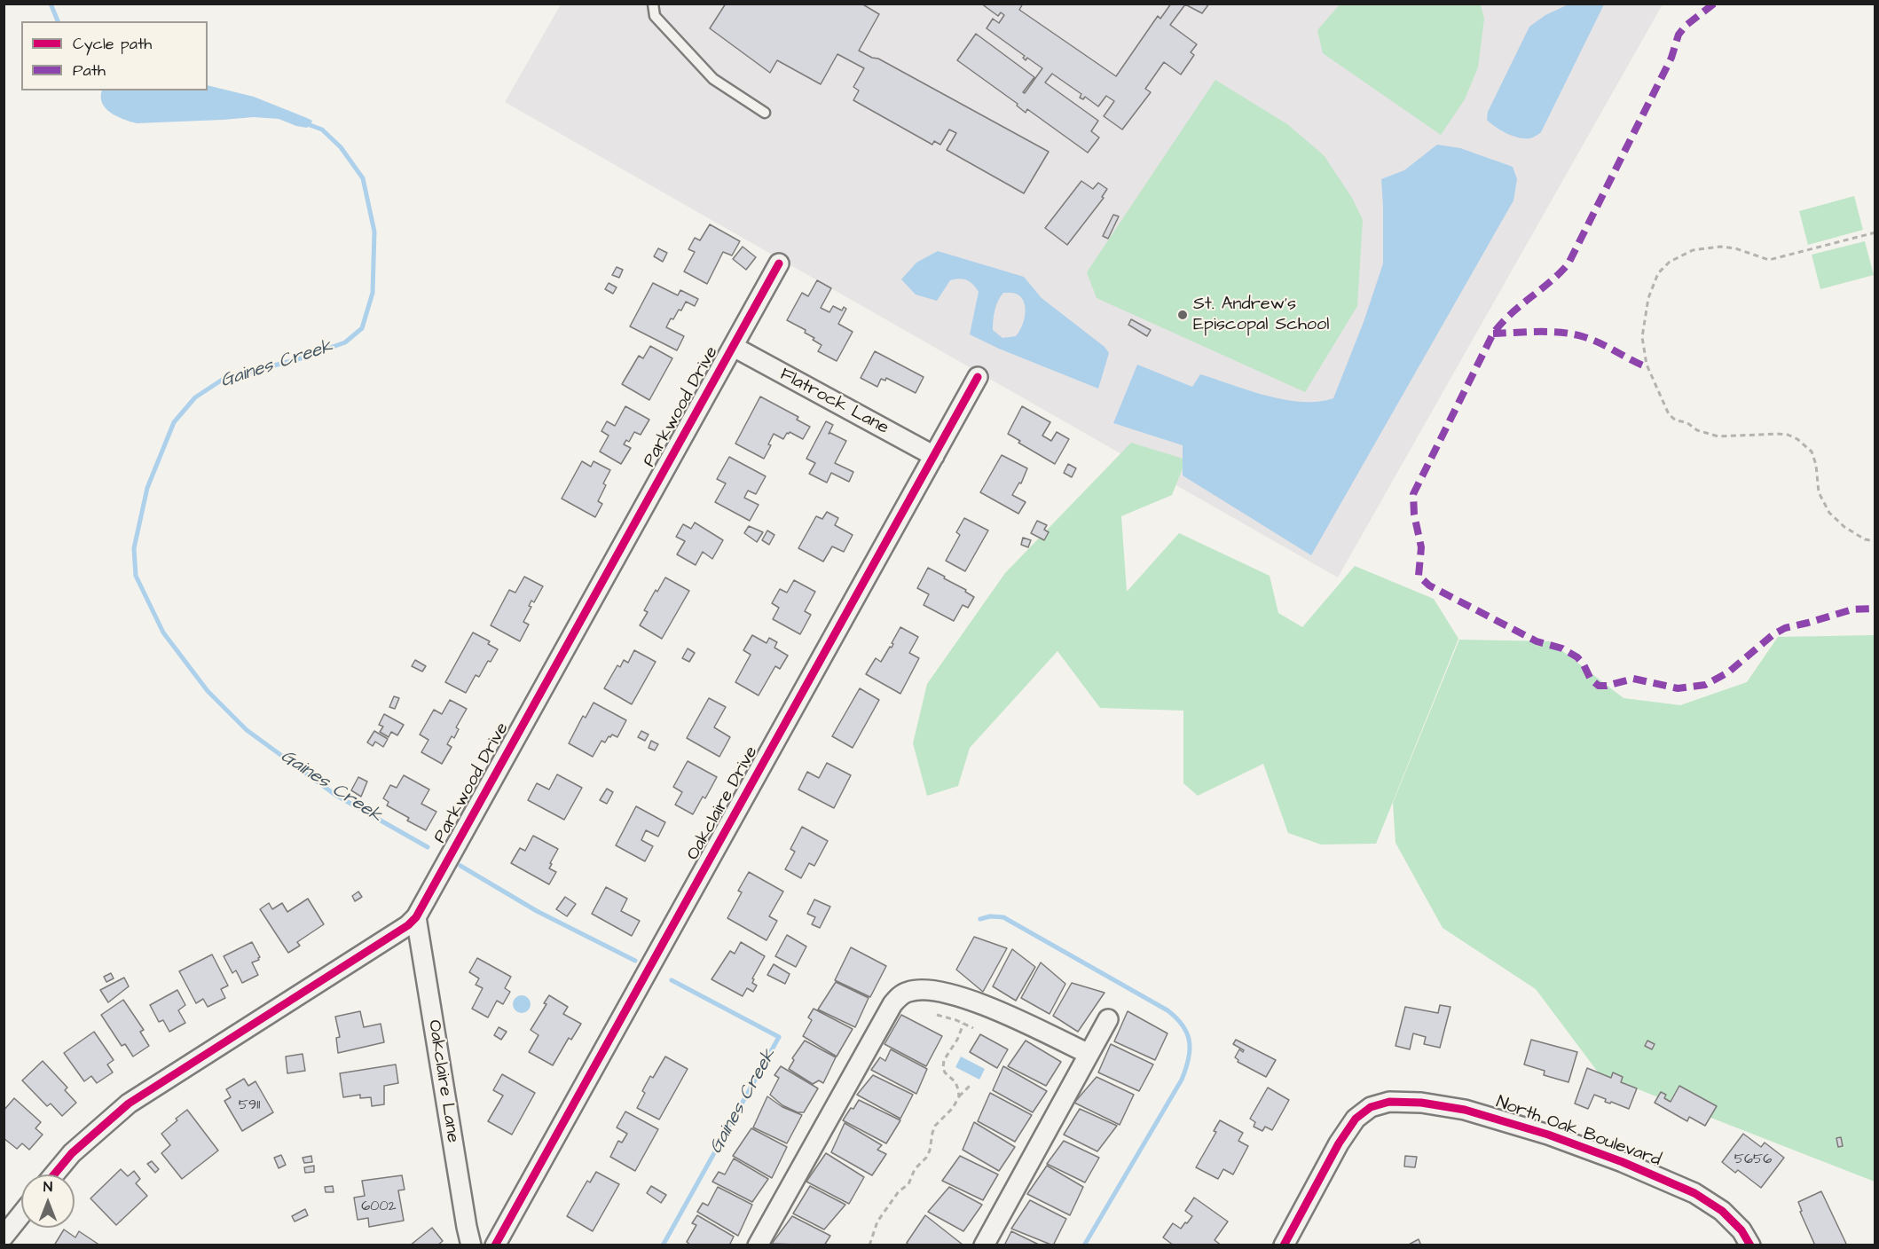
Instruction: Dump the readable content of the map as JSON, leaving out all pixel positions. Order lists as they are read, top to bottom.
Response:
{
  "streets": {
    "street": [
      "Flatrock Lane",
      "Parkwood Drive",
      "Oakclaire Drive",
      "Oakclaire Lane",
      "North Oak Boulevard"
    ]
  },
  "crossings": [
    ["Flatrock Lane", "Parkwood Drive"],
    ["Flatrock Lane", "Oakclaire Drive"],
    ["Parkwood Drive", "Oakclaire Lane"]
  ],
  "water": ["Gaines Creek"],
  "places": ["St. Andrew's Episcopal School"],
  "house_numbers": ["5911", "5656", "6002"],
  "legend": ["Cycle path", "Path"],
  "north": "top"
}
